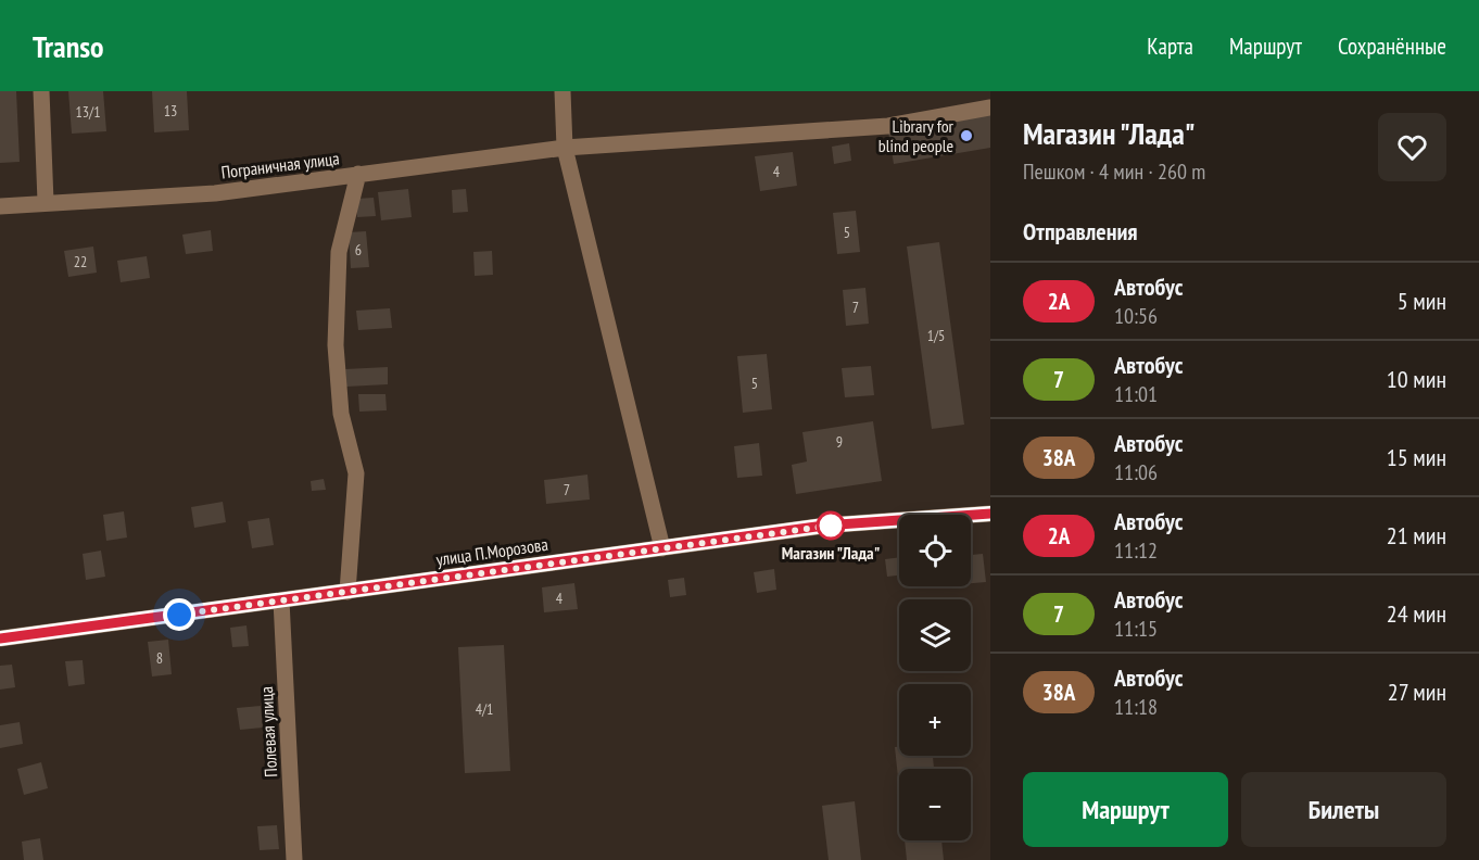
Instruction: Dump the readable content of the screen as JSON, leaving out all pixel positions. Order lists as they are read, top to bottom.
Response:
{
  "streets": {
    "street": ["Пограничная улица", "улица П.Морозова", "Полевая улица"]
  },
  "crossings": [
    ["улица П.Морозова", "Полевая улица"]
  ],
  "places": ["Library for blind people", "Магазин \"Лада\""],
  "lines": ["bus line 2А"],
  "house_numbers": [
    "13",
    "13/1",
    "4",
    "5",
    "6",
    "22",
    "7",
    "1/5",
    "5",
    "9",
    "7",
    "4",
    "8",
    "4/1"
  ],
  "page": {
    "header": "Transo",
    "nav": ["Карта", "Маршрут", "Сохранённые"],
    "heading": [
      ["Магазин \"Лада\"", "Пешком · 4 мин · 260 m"],
      "Отправления"
    ],
    "list": [
      {
        "mark": "2А",
        "name": "Автобус",
        "note": "10:56",
        "value": "5 мин"
      },
      {
        "mark": "7",
        "name": "Автобус",
        "note": "11:01",
        "value": "10 мин"
      },
      {
        "mark": "38А",
        "name": "Автобус",
        "note": "11:06",
        "value": "15 мин"
      },
      {
        "mark": "2А",
        "name": "Автобус",
        "note": "11:12",
        "value": "21 мин"
      },
      {
        "mark": "7",
        "name": "Автобус",
        "note": "11:15",
        "value": "24 мин"
      },
      {
        "mark": "38А",
        "name": "Автобус",
        "note": "11:18",
        "value": "27 мин"
      }
    ],
    "map_buttons": ["+", "−"],
    "buttons": ["Маршрут", "Билеты"]
  }
}
